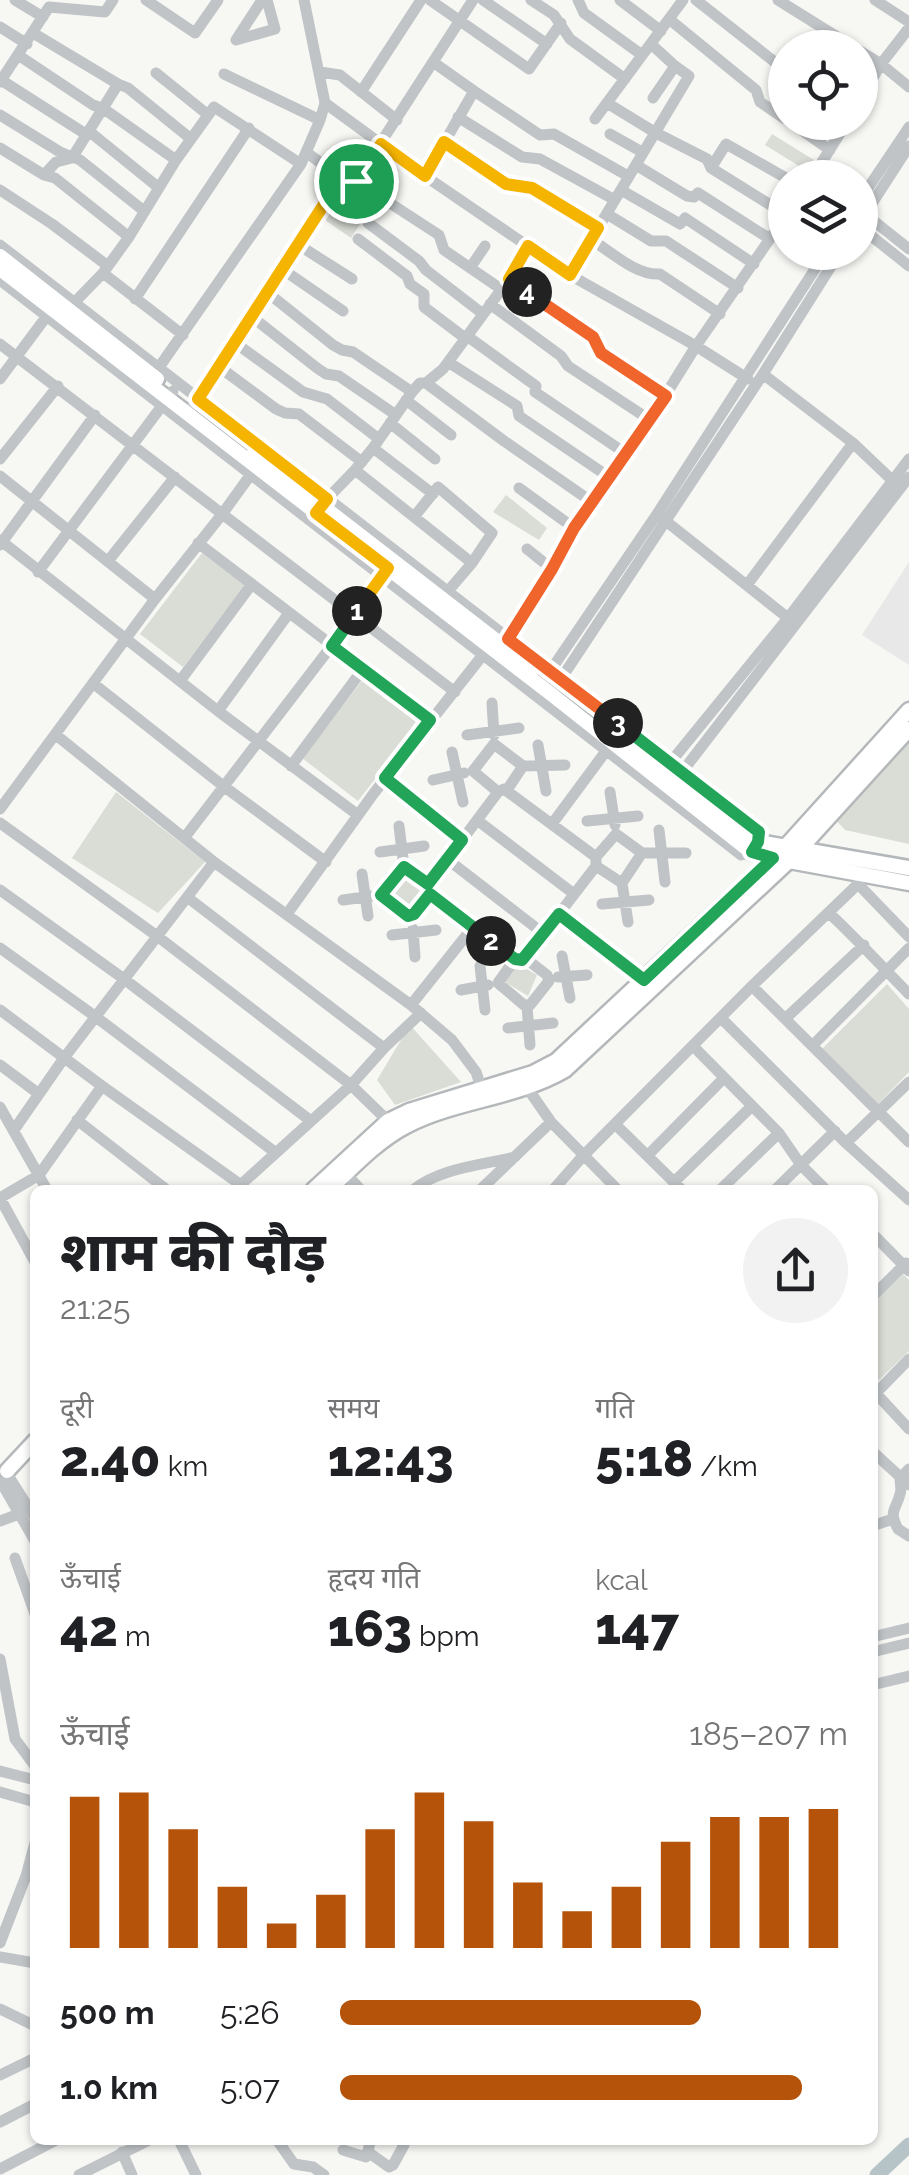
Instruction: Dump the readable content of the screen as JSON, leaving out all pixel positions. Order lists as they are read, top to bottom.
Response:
{
  "page": {
    "pins": [
      "4",
      "1",
      "3",
      "2"
    ],
    "heading": ["शाम की दौड़", "21:25"],
    "stats": [
      ["दूरी", "2.40 km"],
      ["समय", "12:43"],
      ["गति", "5:18 /km"],
      ["ऊँचाई", "42 m"],
      ["हृदय गति", "163 bpm"],
      ["kcal", "147"]
    ],
    "chart": ["ऊँचाई", "185–207 m"],
    "list": [
      {
        "name": "500 m",
        "note": "5:26"
      },
      {
        "name": "1.0 km",
        "note": "5:07"
      }
    ]
  }
}
